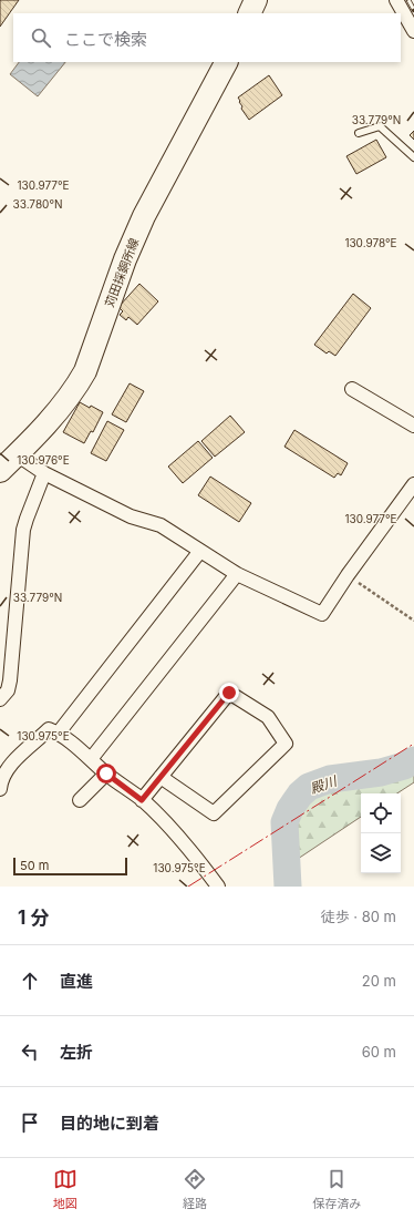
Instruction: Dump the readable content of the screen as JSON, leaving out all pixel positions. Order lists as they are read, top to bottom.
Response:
{
  "streets": {
    "main road": ["苅田採銅所線"]
  },
  "water": ["殿川"],
  "scale_bar": "50 m",
  "page": {
    "search": "ここで検索",
    "scale": "50 m",
    "heading": ["1 分", "徒歩 · 80 m"],
    "list": [
      ["直進", "20 m"],
      ["左折", "60 m"],
      "目的地に到着"
    ],
    "nav": ["地図", "経路", "保存済み"]
  },
  "coordinates": [
    "33.779°N",
    "130.977°E",
    "33.780°N",
    "130.978°E",
    "130.976°E",
    "130.975°E"
  ]
}
